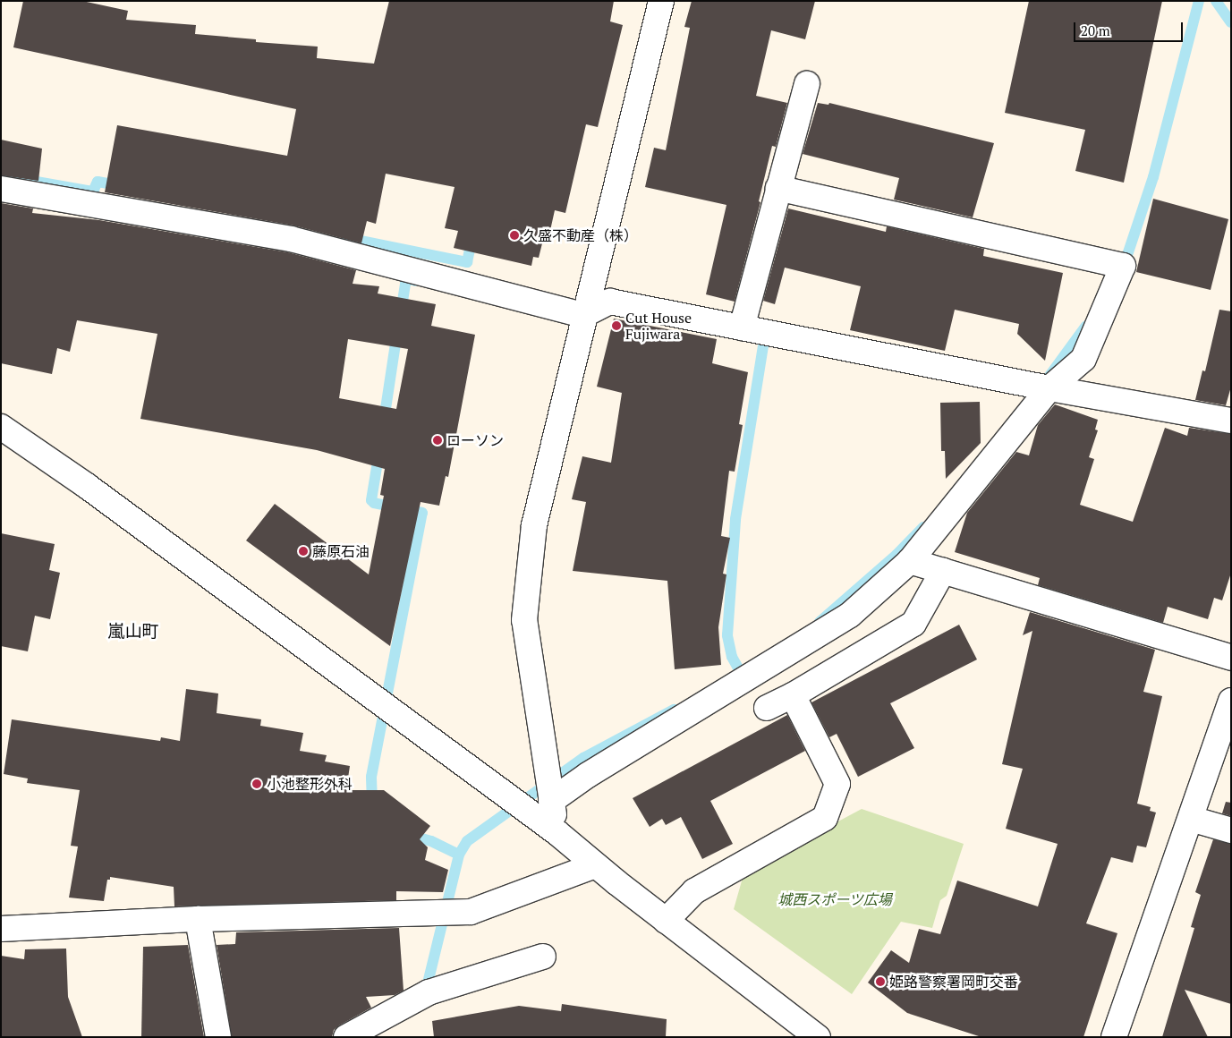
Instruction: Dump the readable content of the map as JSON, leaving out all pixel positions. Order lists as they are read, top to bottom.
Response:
{
  "districts": ["嵐山町"],
  "parks": ["城西スポーツ広場"],
  "places": [
    "久盛不動産（株）",
    "Cut House Fujiwara",
    "ローソン",
    "藤原石油",
    "小池整形外科",
    "姫路警察署岡町交番"
  ],
  "scale_bar": "20 m"
}
